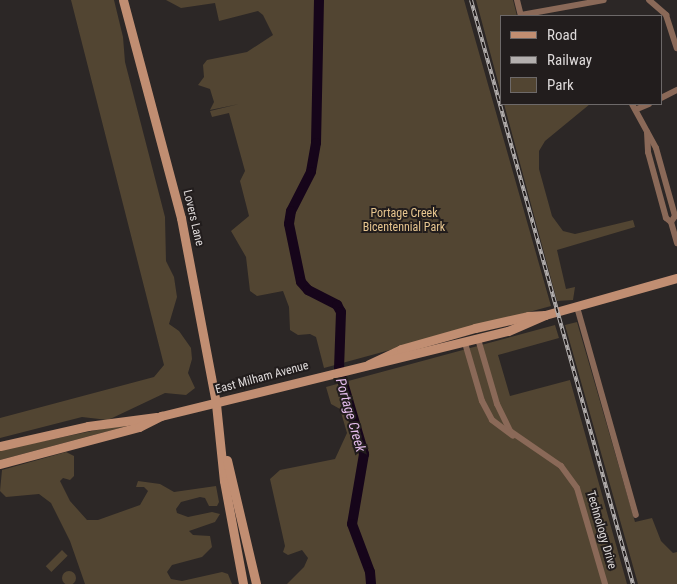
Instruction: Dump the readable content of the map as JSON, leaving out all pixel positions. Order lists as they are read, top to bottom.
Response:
{
  "streets": {
    "street": ["Lovers Lane", "East Milham Avenue", "Technology Drive"]
  },
  "crossings": [
    ["Lovers Lane", "East Milham Avenue"],
    ["East Milham Avenue", "Technology Drive"]
  ],
  "water": ["Portage Creek"],
  "parks": ["Portage Creek Bicentennial Park"],
  "legend": ["Road", "Railway", "Park"]
}
